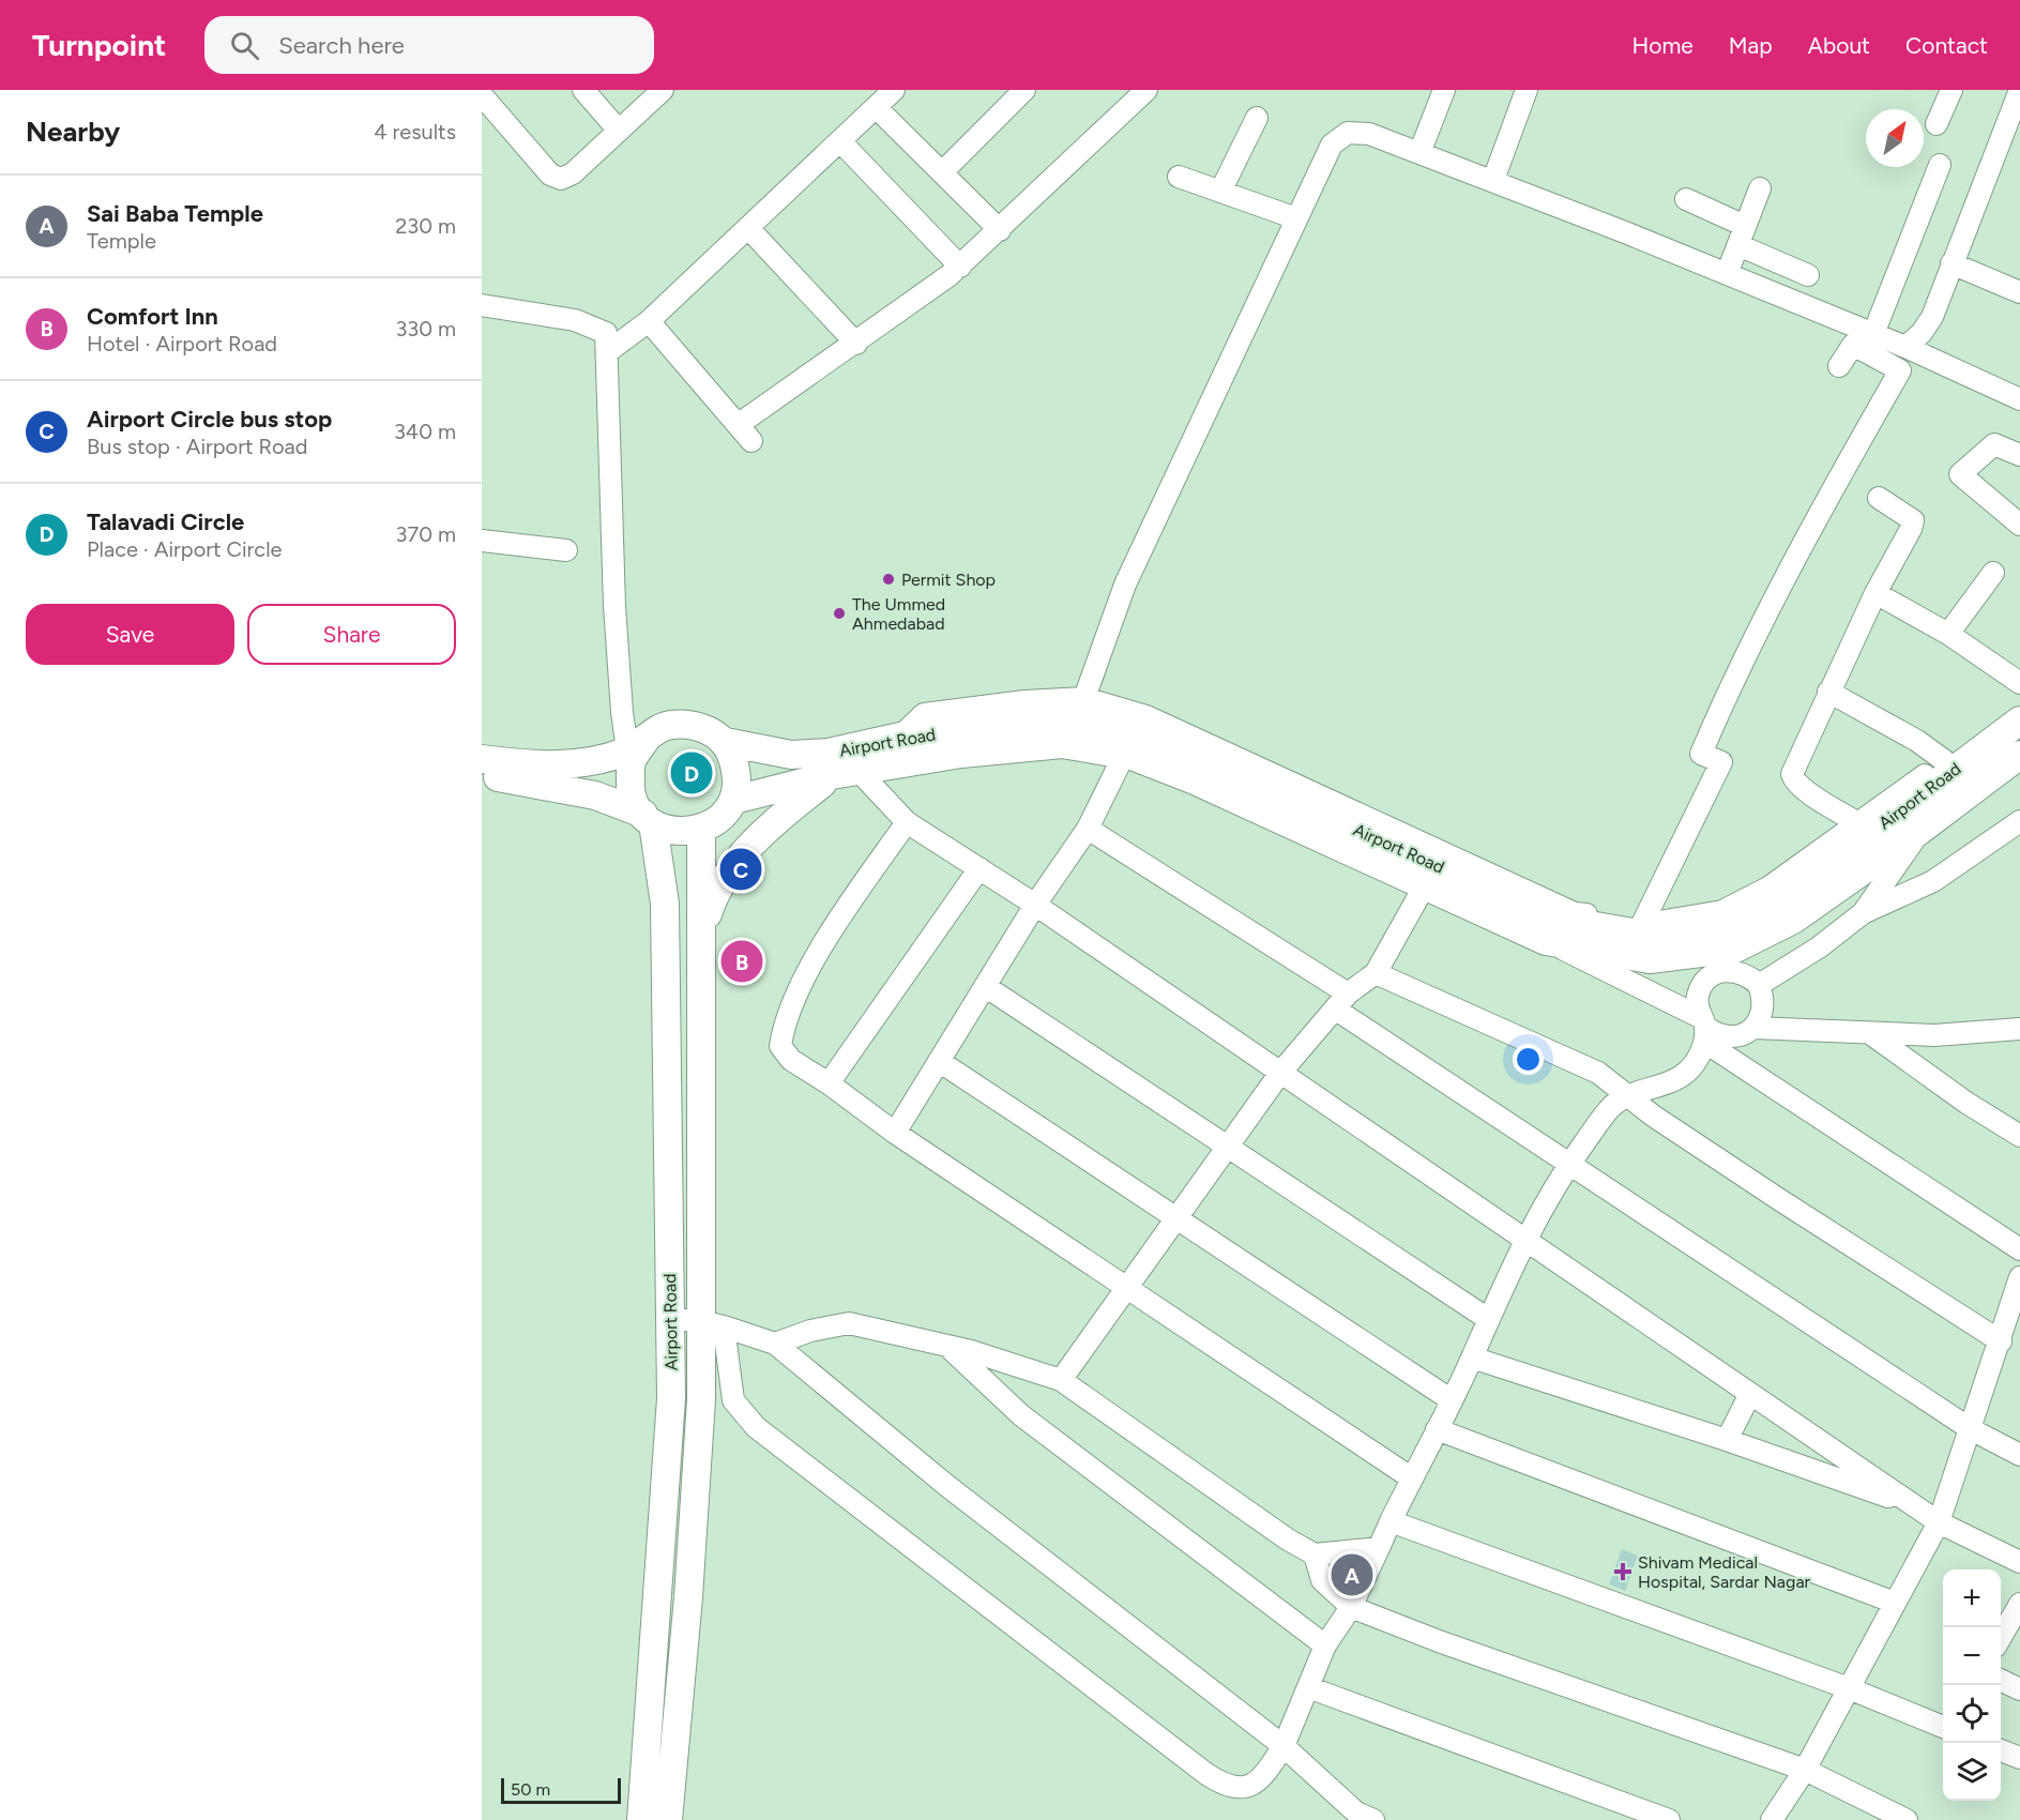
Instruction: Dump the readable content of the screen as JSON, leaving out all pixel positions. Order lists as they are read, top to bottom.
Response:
{
  "streets": {
    "main road": ["Airport Road"]
  },
  "places": {
    "other": ["Permit Shop", "The Ummed Ahmedabad"],
    "health": ["Shivam Medical Hospital, Sardar Nagar"]
  },
  "scale_bar": "50 m",
  "north": "top right",
  "page": {
    "header": "Turnpoint",
    "search": "Search here",
    "nav": [
      "Home",
      "Map",
      "About",
      "Contact"
    ],
    "heading": ["Nearby", "4 results"],
    "list": [
      {
        "mark": "A",
        "name": "Sai Baba Temple",
        "note": "Temple",
        "value": "230 m"
      },
      {
        "mark": "B",
        "name": "Comfort Inn",
        "note": "Hotel · Airport Road",
        "value": "330 m"
      },
      {
        "mark": "C",
        "name": "Airport Circle bus stop",
        "note": "Bus stop · Airport Road",
        "value": "340 m"
      },
      {
        "mark": "D",
        "name": "Talavadi Circle",
        "note": "Place · Airport Circle",
        "value": "370 m"
      }
    ],
    "buttons": ["Save", "Share"],
    "pins": [
      "D",
      "C",
      "B",
      "A"
    ],
    "map_buttons": ["+", "−"],
    "scale": "50 m"
  }
}
